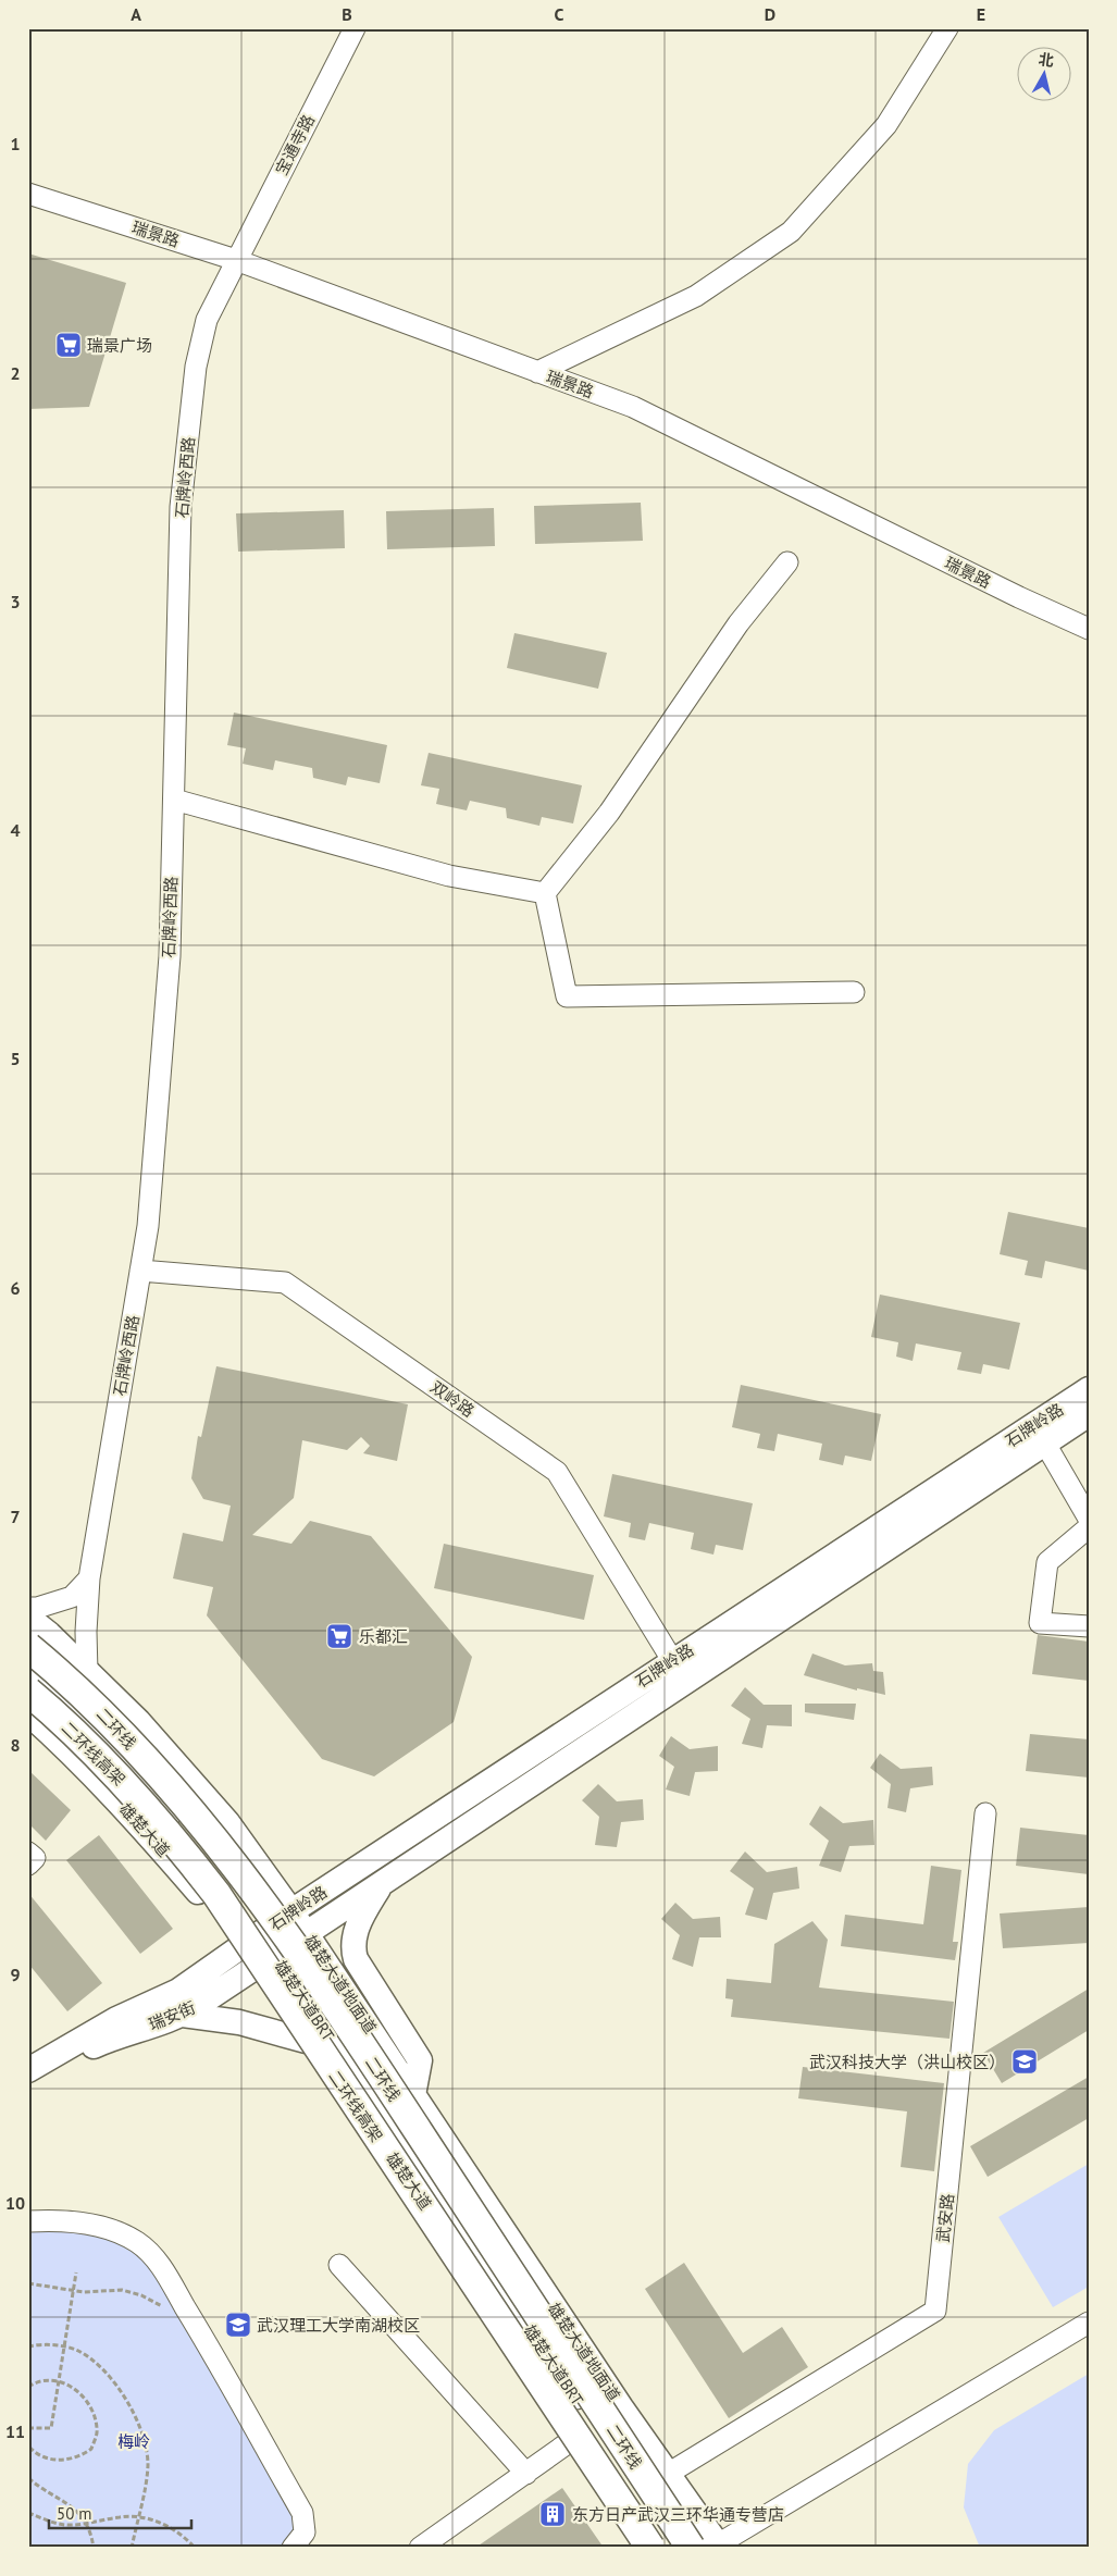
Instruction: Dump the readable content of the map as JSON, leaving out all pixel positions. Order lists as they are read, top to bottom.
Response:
{
  "streets": {
    "highway": ["二环线", "二环线高架"],
    "main road": [
      "石牌岭路",
      "雄楚大道",
      "雄楚大道地面道",
      "瑞安街"
    ],
    "street": [
      "宝通寺路",
      "瑞景路",
      "石牌岭西路",
      "双岭路",
      "雄楚大道BRT",
      "武安路"
    ]
  },
  "crossings": [
    ["宝通寺路", "瑞景路"],
    ["宝通寺路", "石牌岭西路"],
    ["瑞景路", "石牌岭西路"],
    ["石牌岭西路", "双岭路"],
    ["石牌岭西路", "雄楚大道地面道"],
    ["双岭路", "石牌岭路"],
    ["石牌岭路", "雄楚大道"],
    ["石牌岭路", "雄楚大道地面道"],
    ["石牌岭路", "瑞安街"],
    ["二环线", "雄楚大道地面道"],
    ["二环线高架", "雄楚大道"],
    ["二环线高架", "雄楚大道BRT"],
    ["二环线高架", "瑞安街"],
    ["雄楚大道", "雄楚大道BRT"],
    ["雄楚大道", "瑞安街"],
    ["雄楚大道地面道", "瑞安街"],
    ["雄楚大道地面道", "武安路"],
    ["雄楚大道BRT", "瑞安街"]
  ],
  "parks": ["梅岭"],
  "places": {
    "supermarket": ["瑞景广场", "乐都汇"],
    "school or university": ["武汉科技大学（洪山校区）", "武汉理工大学南湖校区"],
    "building": ["东方日产武汉三环华通专营店"]
  },
  "scale_bar": "50 m",
  "north": "top",
  "grid": {
    "columns": [
      "A",
      "B",
      "C",
      "D",
      "E"
    ],
    "rows": [
      "1",
      "2",
      "3",
      "4",
      "5",
      "6",
      "7",
      "8",
      "9",
      "10",
      "11"
    ]
  }
}
